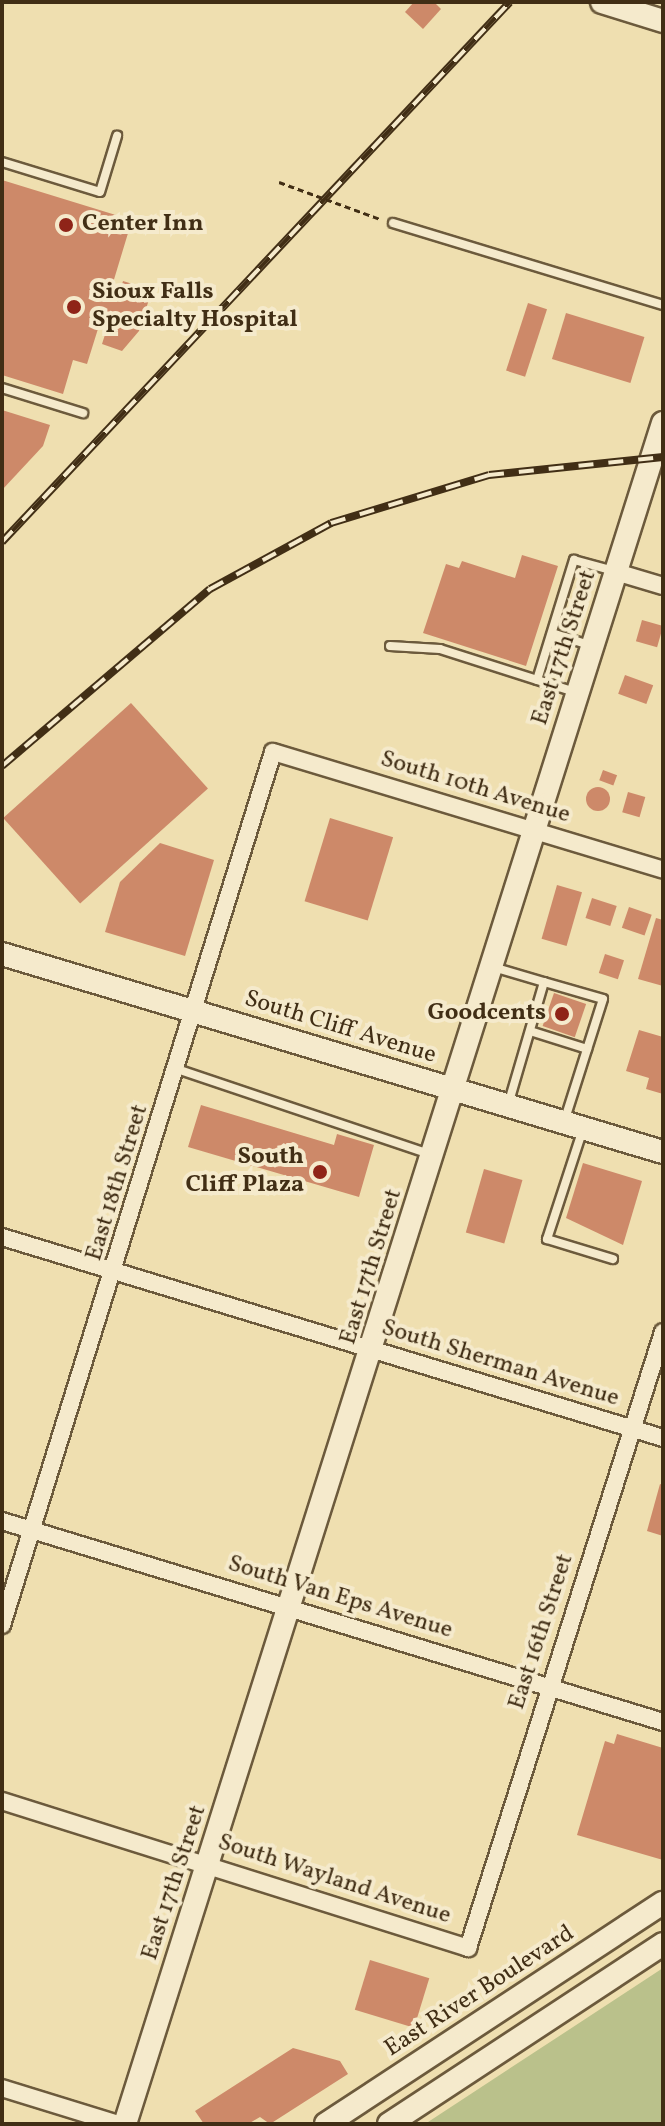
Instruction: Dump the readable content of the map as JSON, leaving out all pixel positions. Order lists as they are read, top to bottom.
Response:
{
  "streets": {
    "street": [
      "East 17th Street",
      "South 10th Avenue",
      "South Cliff Avenue",
      "East 18th Street",
      "South Sherman Avenue",
      "South Van Eps Avenue",
      "East 16th Street",
      "South Wayland Avenue",
      "East River Boulevard"
    ]
  },
  "crossings": [
    ["East 17th Street", "South 10th Avenue"],
    ["East 17th Street", "South Cliff Avenue"],
    ["East 17th Street", "South Sherman Avenue"],
    ["East 17th Street", "South Van Eps Avenue"],
    ["East 17th Street", "South Wayland Avenue"],
    ["South 10th Avenue", "East 18th Street"],
    ["South Cliff Avenue", "East 18th Street"],
    ["East 18th Street", "South Sherman Avenue"],
    ["East 18th Street", "South Van Eps Avenue"],
    ["South Sherman Avenue", "East 16th Street"],
    ["South Van Eps Avenue", "East 16th Street"],
    ["East 16th Street", "South Wayland Avenue"]
  ],
  "places": [
    "Center Inn",
    "Sioux Falls Specialty Hospital",
    "Goodcents",
    "South Cliff Plaza"
  ]
}
